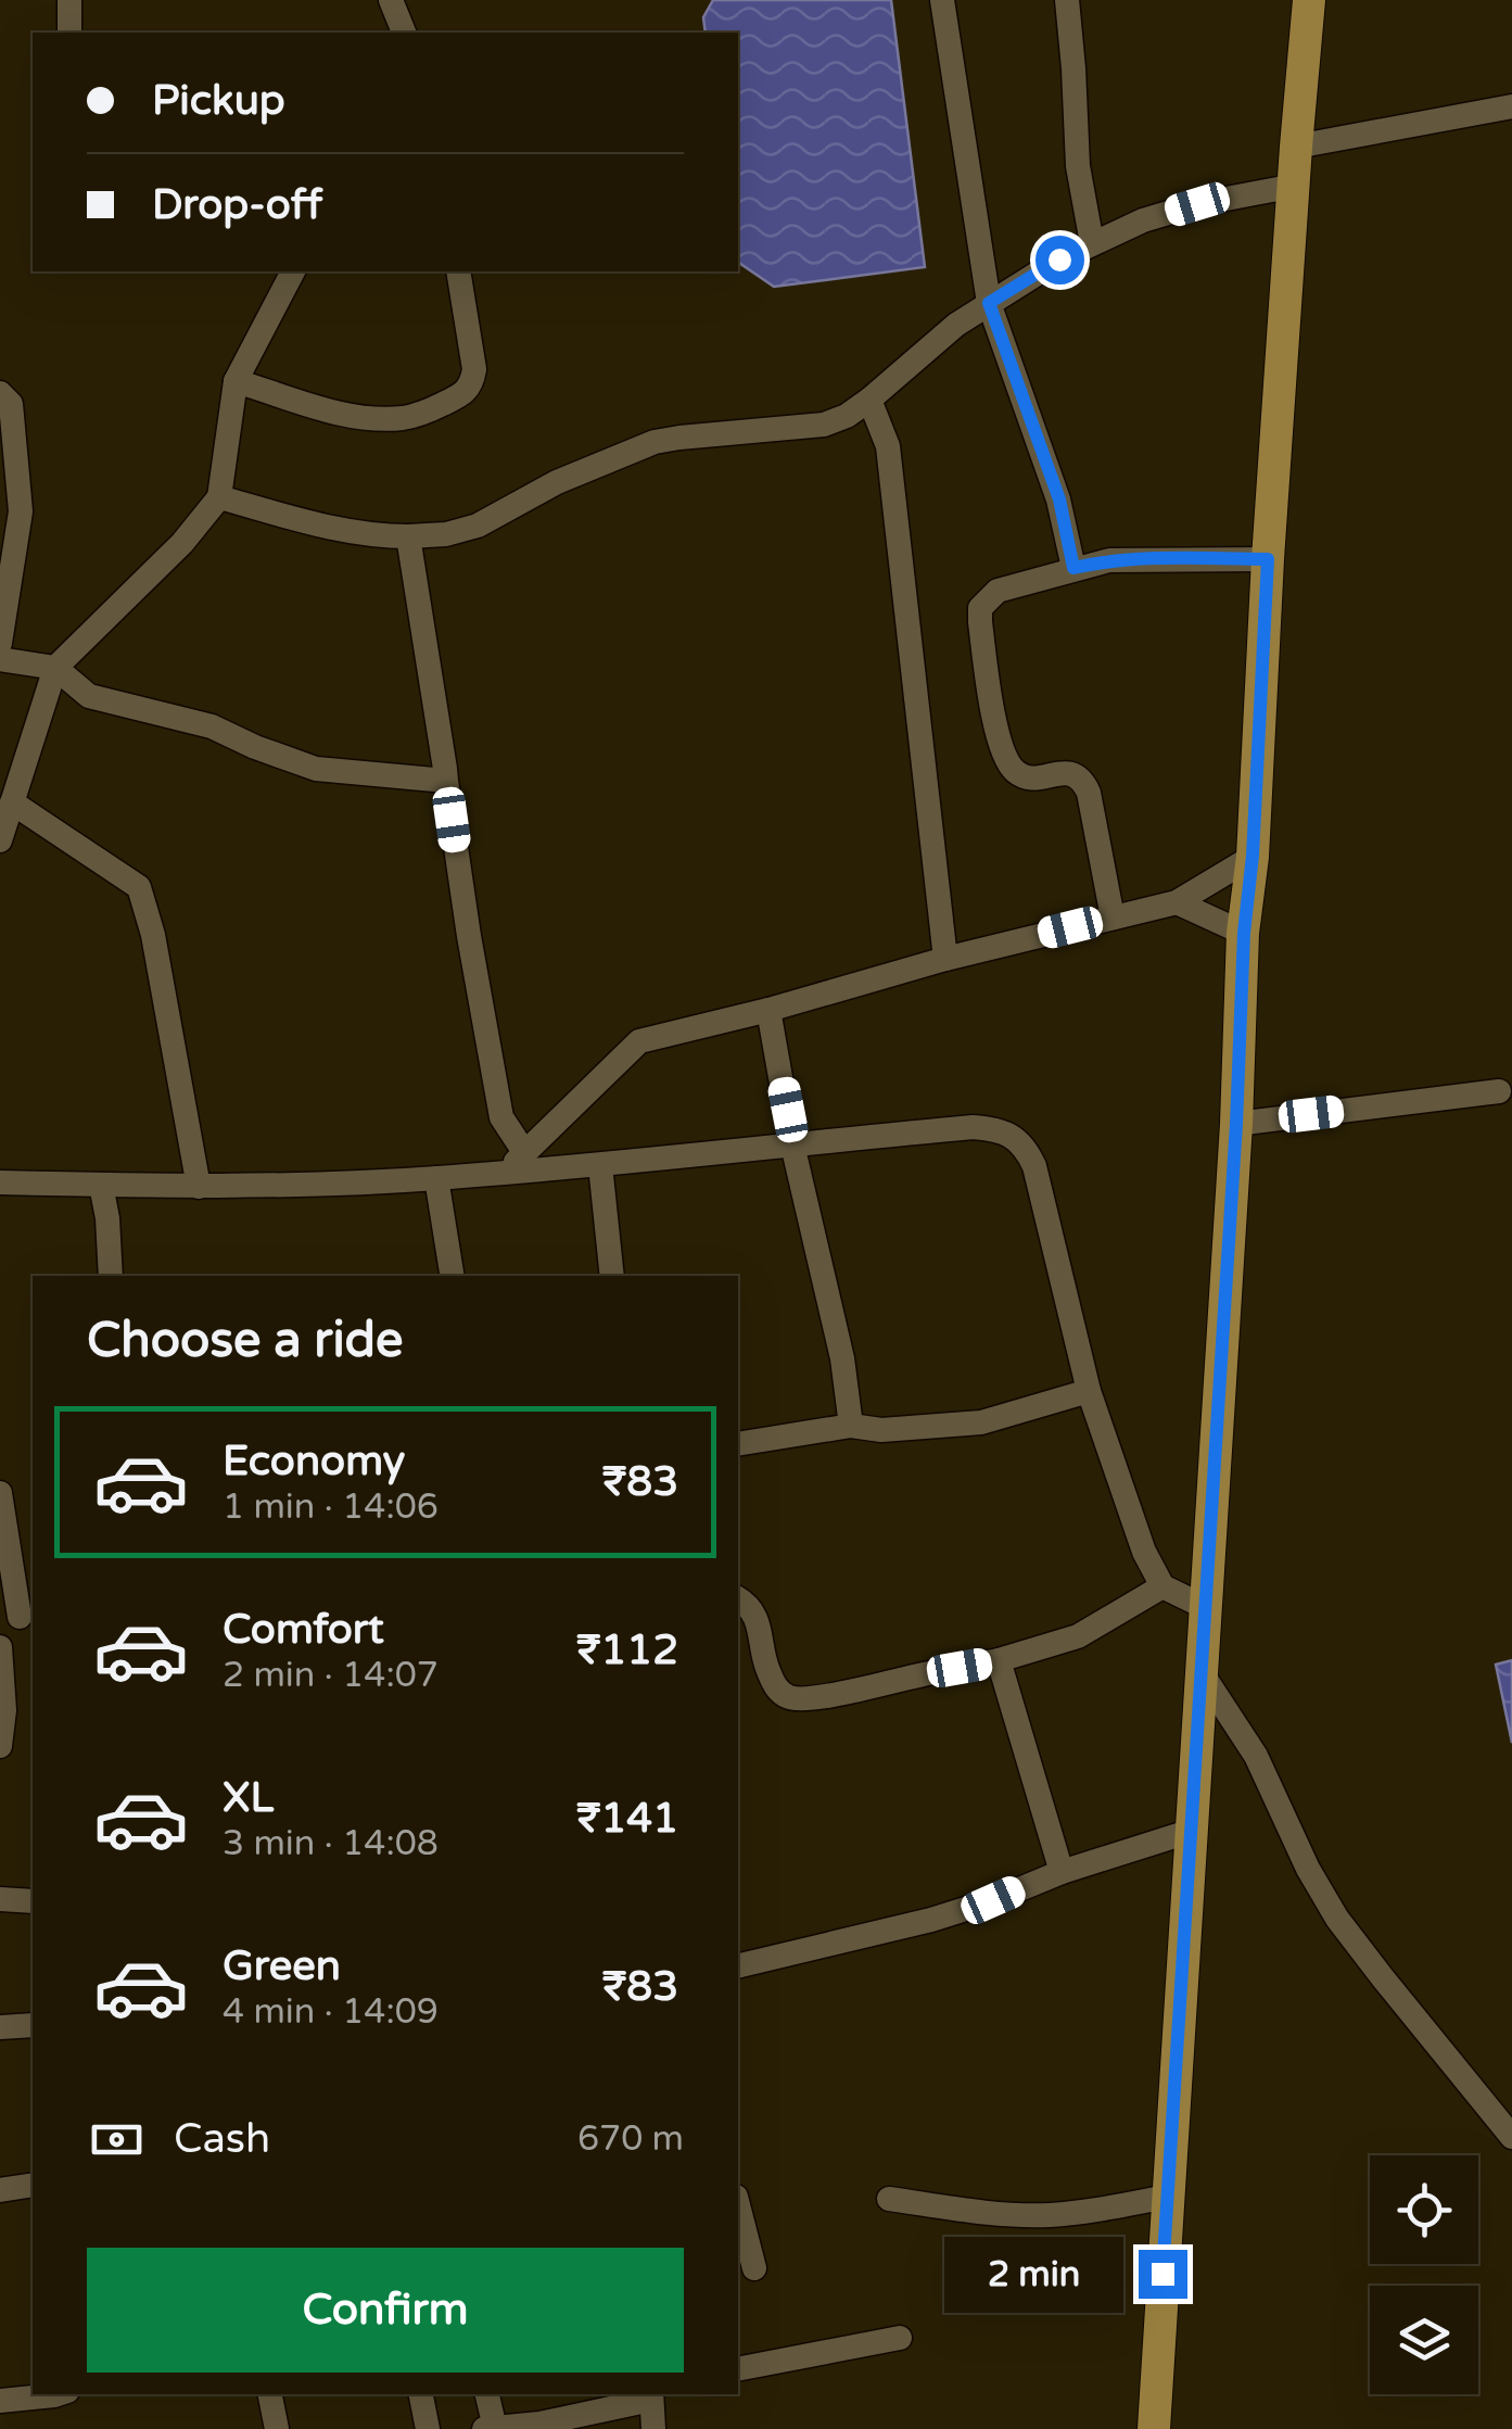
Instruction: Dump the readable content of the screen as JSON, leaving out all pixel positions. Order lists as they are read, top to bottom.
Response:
{
  "page": {
    "banner": ["Pickup", "Drop-off"],
    "heading": "Choose a ride",
    "list": [
      {
        "name": "Economy",
        "note": "1 min · 14:06",
        "value": "₹83"
      },
      {
        "name": "Comfort",
        "note": "2 min · 14:07",
        "value": "₹112"
      },
      {
        "name": "XL",
        "note": "3 min · 14:08",
        "value": "₹141"
      },
      {
        "name": "Green",
        "note": "4 min · 14:09",
        "value": "₹83"
      }
    ],
    "pay": ["Cash", "670 m"],
    "buttons": "Confirm",
    "bubble": "2 min"
  }
}
